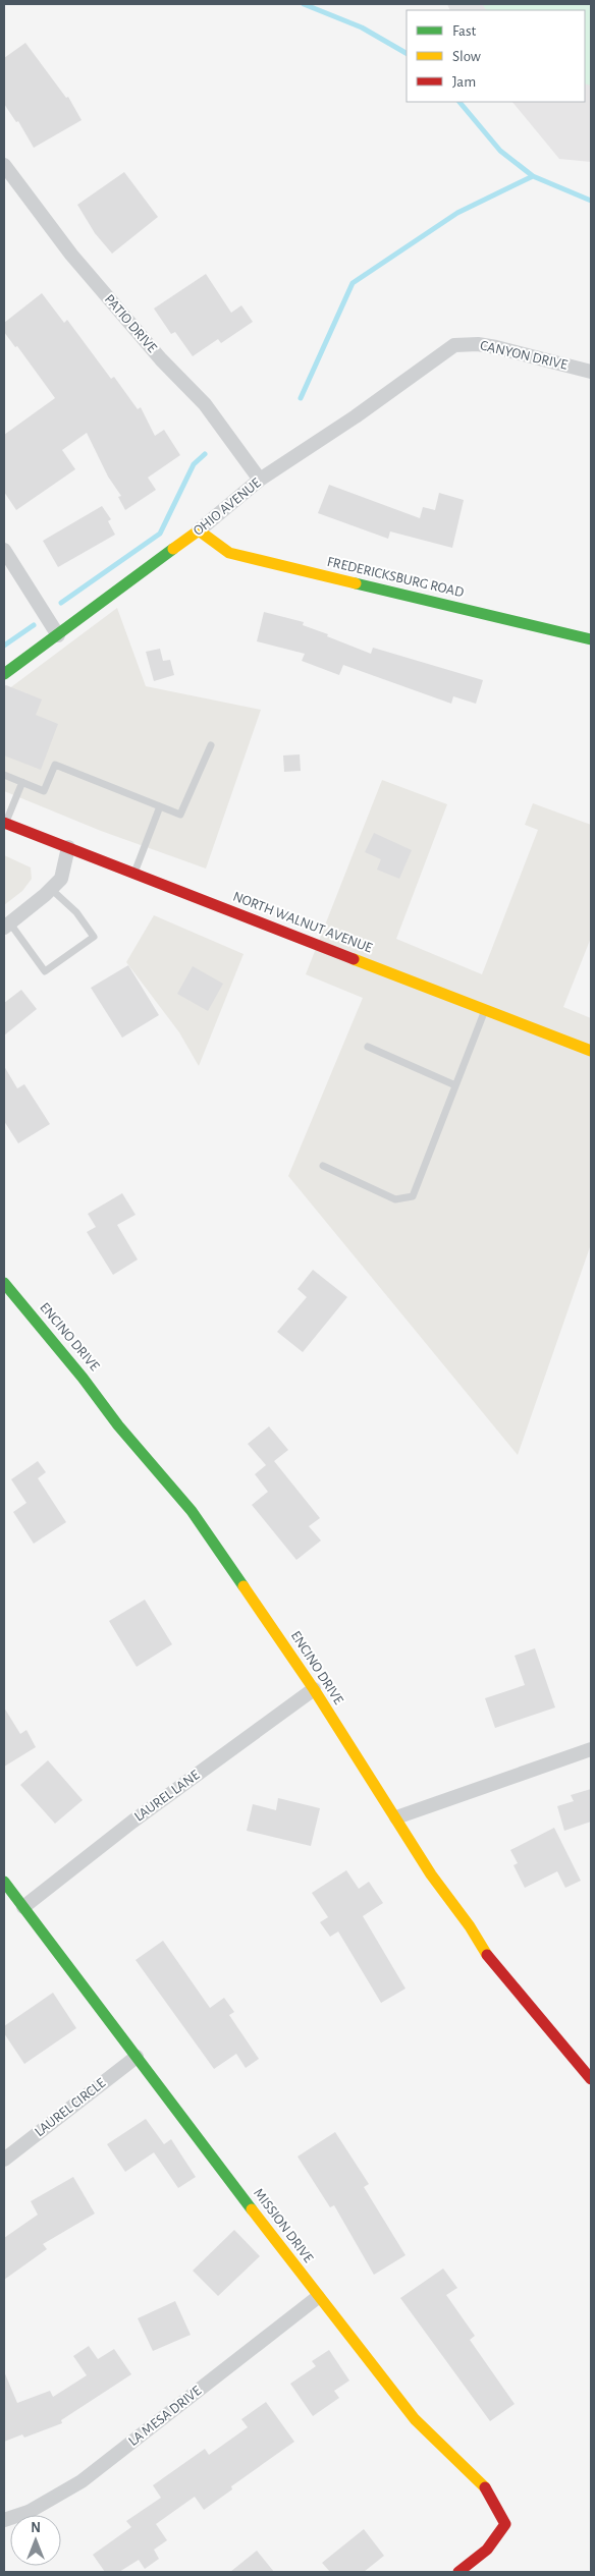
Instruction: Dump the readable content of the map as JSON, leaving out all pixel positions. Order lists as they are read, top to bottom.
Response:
{
  "streets": {
    "street": [
      "PATIO DRIVE",
      "CANYON DRIVE",
      "OHIO AVENUE",
      "FREDERICKSBURG ROAD",
      "NORTH WALNUT AVENUE",
      "ENCINO DRIVE",
      "LAUREL LANE",
      "LAUREL CIRCLE",
      "MISSION DRIVE",
      "LA MESA DRIVE"
    ]
  },
  "crossings": [
    ["PATIO DRIVE", "OHIO AVENUE"],
    ["CANYON DRIVE", "OHIO AVENUE"],
    ["OHIO AVENUE", "FREDERICKSBURG ROAD"],
    ["ENCINO DRIVE", "LAUREL LANE"],
    ["LAUREL LANE", "MISSION DRIVE"],
    ["LAUREL CIRCLE", "MISSION DRIVE"],
    ["MISSION DRIVE", "LA MESA DRIVE"]
  ],
  "legend": ["Fast", "Slow", "Jam"],
  "north": "top"
}
